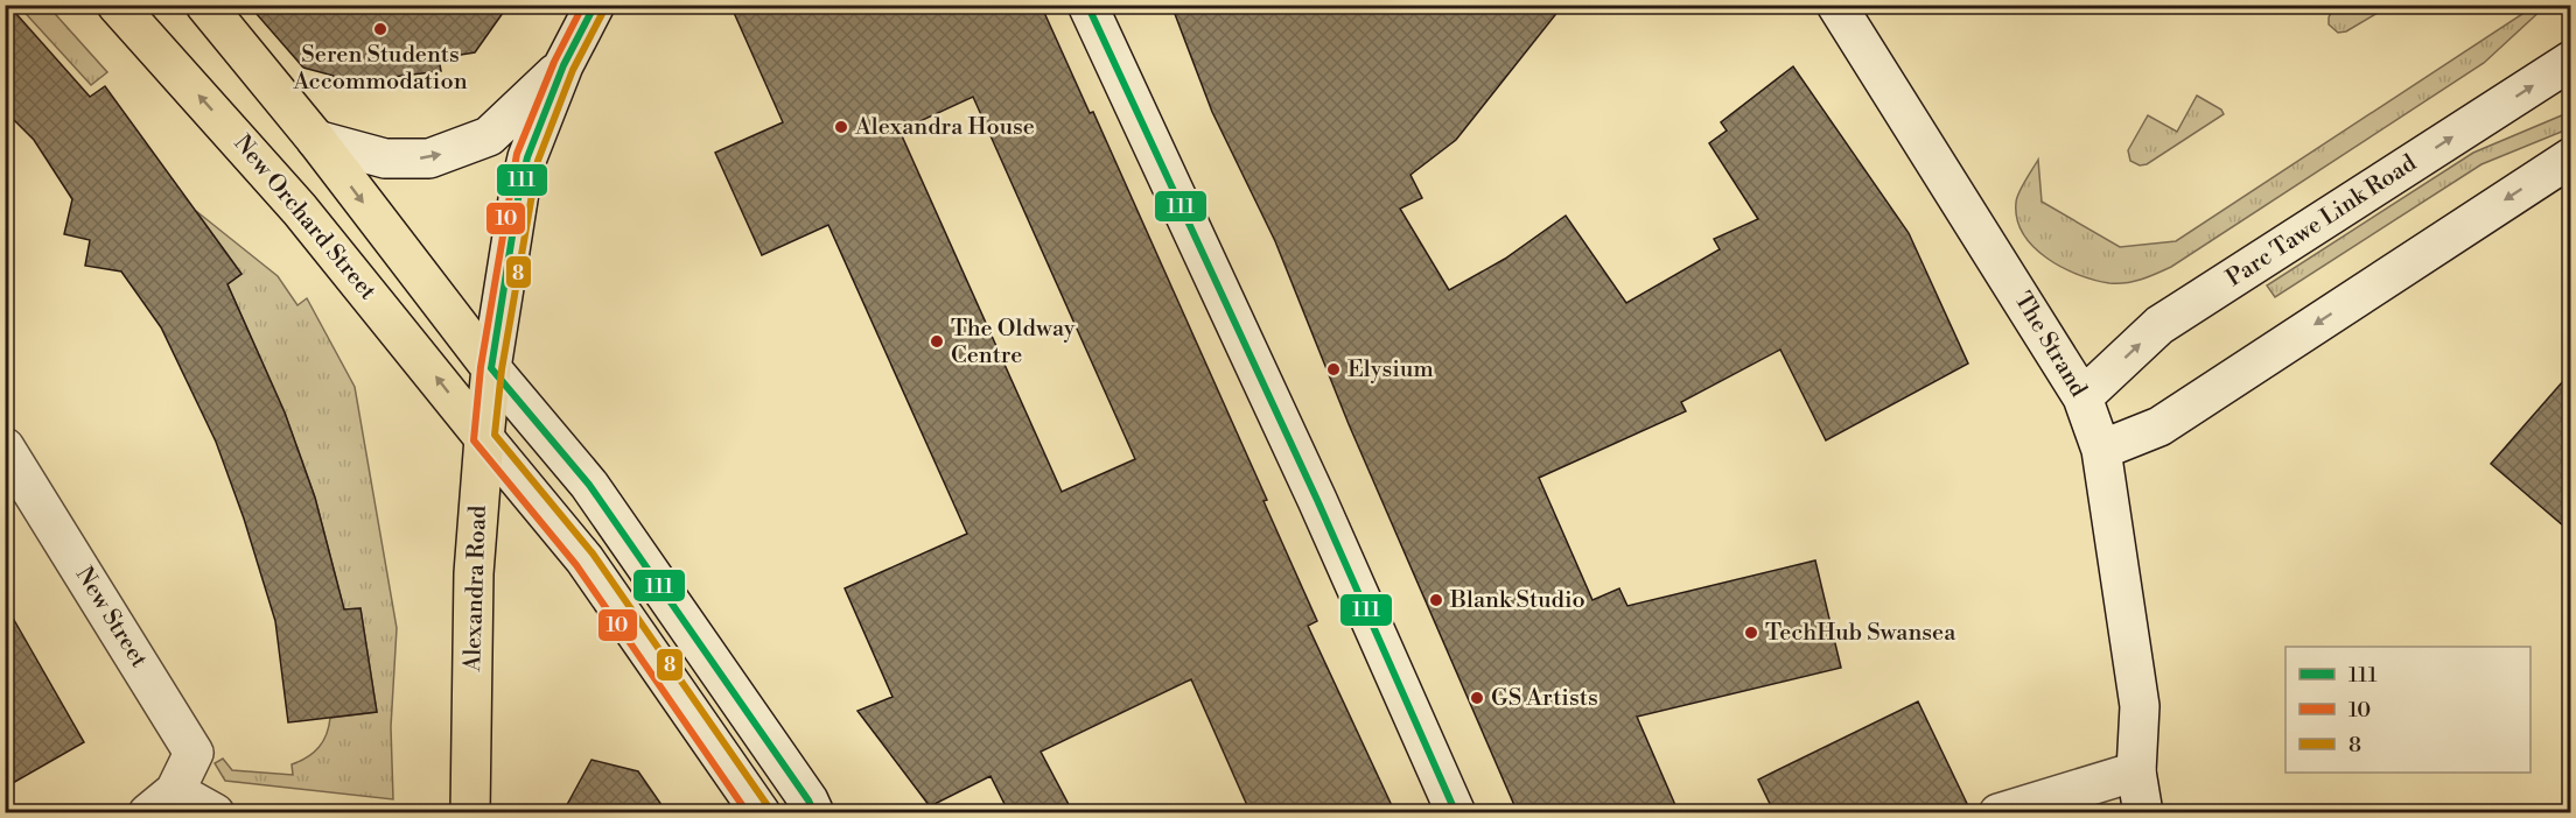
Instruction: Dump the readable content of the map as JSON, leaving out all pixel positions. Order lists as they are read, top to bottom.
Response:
{
  "streets": {
    "main road": ["New Orchard Street", "Alexandra Road"],
    "street": ["Parc Tawe Link Road", "The Strand", "New Street"]
  },
  "crossings": [
    ["New Orchard Street", "Alexandra Road"],
    ["Parc Tawe Link Road", "The Strand"]
  ],
  "places": [
    "Seren Students Accommodation",
    "Alexandra House",
    "The Oldway Centre",
    "Elysium",
    "Blank Studio",
    "TechHub Swansea",
    "GS Artists"
  ],
  "lines": ["transit line 111", "transit line 10", "transit line 8"],
  "legend": ["111", "10", "8"]
}
